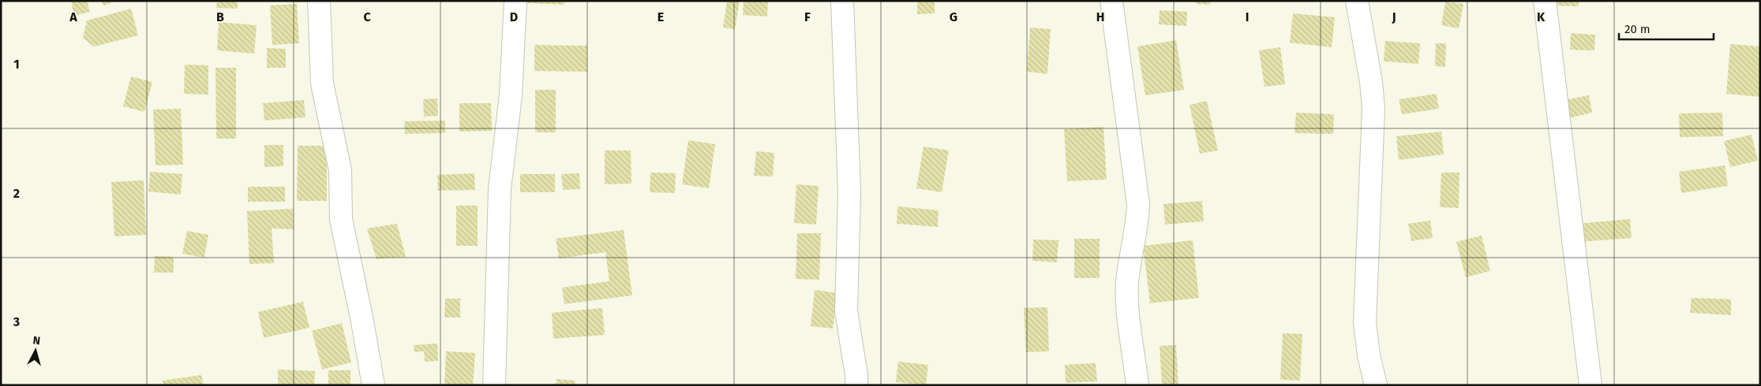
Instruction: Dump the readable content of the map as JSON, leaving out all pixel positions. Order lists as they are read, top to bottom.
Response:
{
  "scale_bar": "20 m",
  "north": "top",
  "grid": {
    "columns": [
      "A",
      "B",
      "C",
      "D",
      "E",
      "F",
      "G",
      "H",
      "I",
      "J",
      "K"
    ],
    "rows": ["1", "2", "3"]
  }
}
